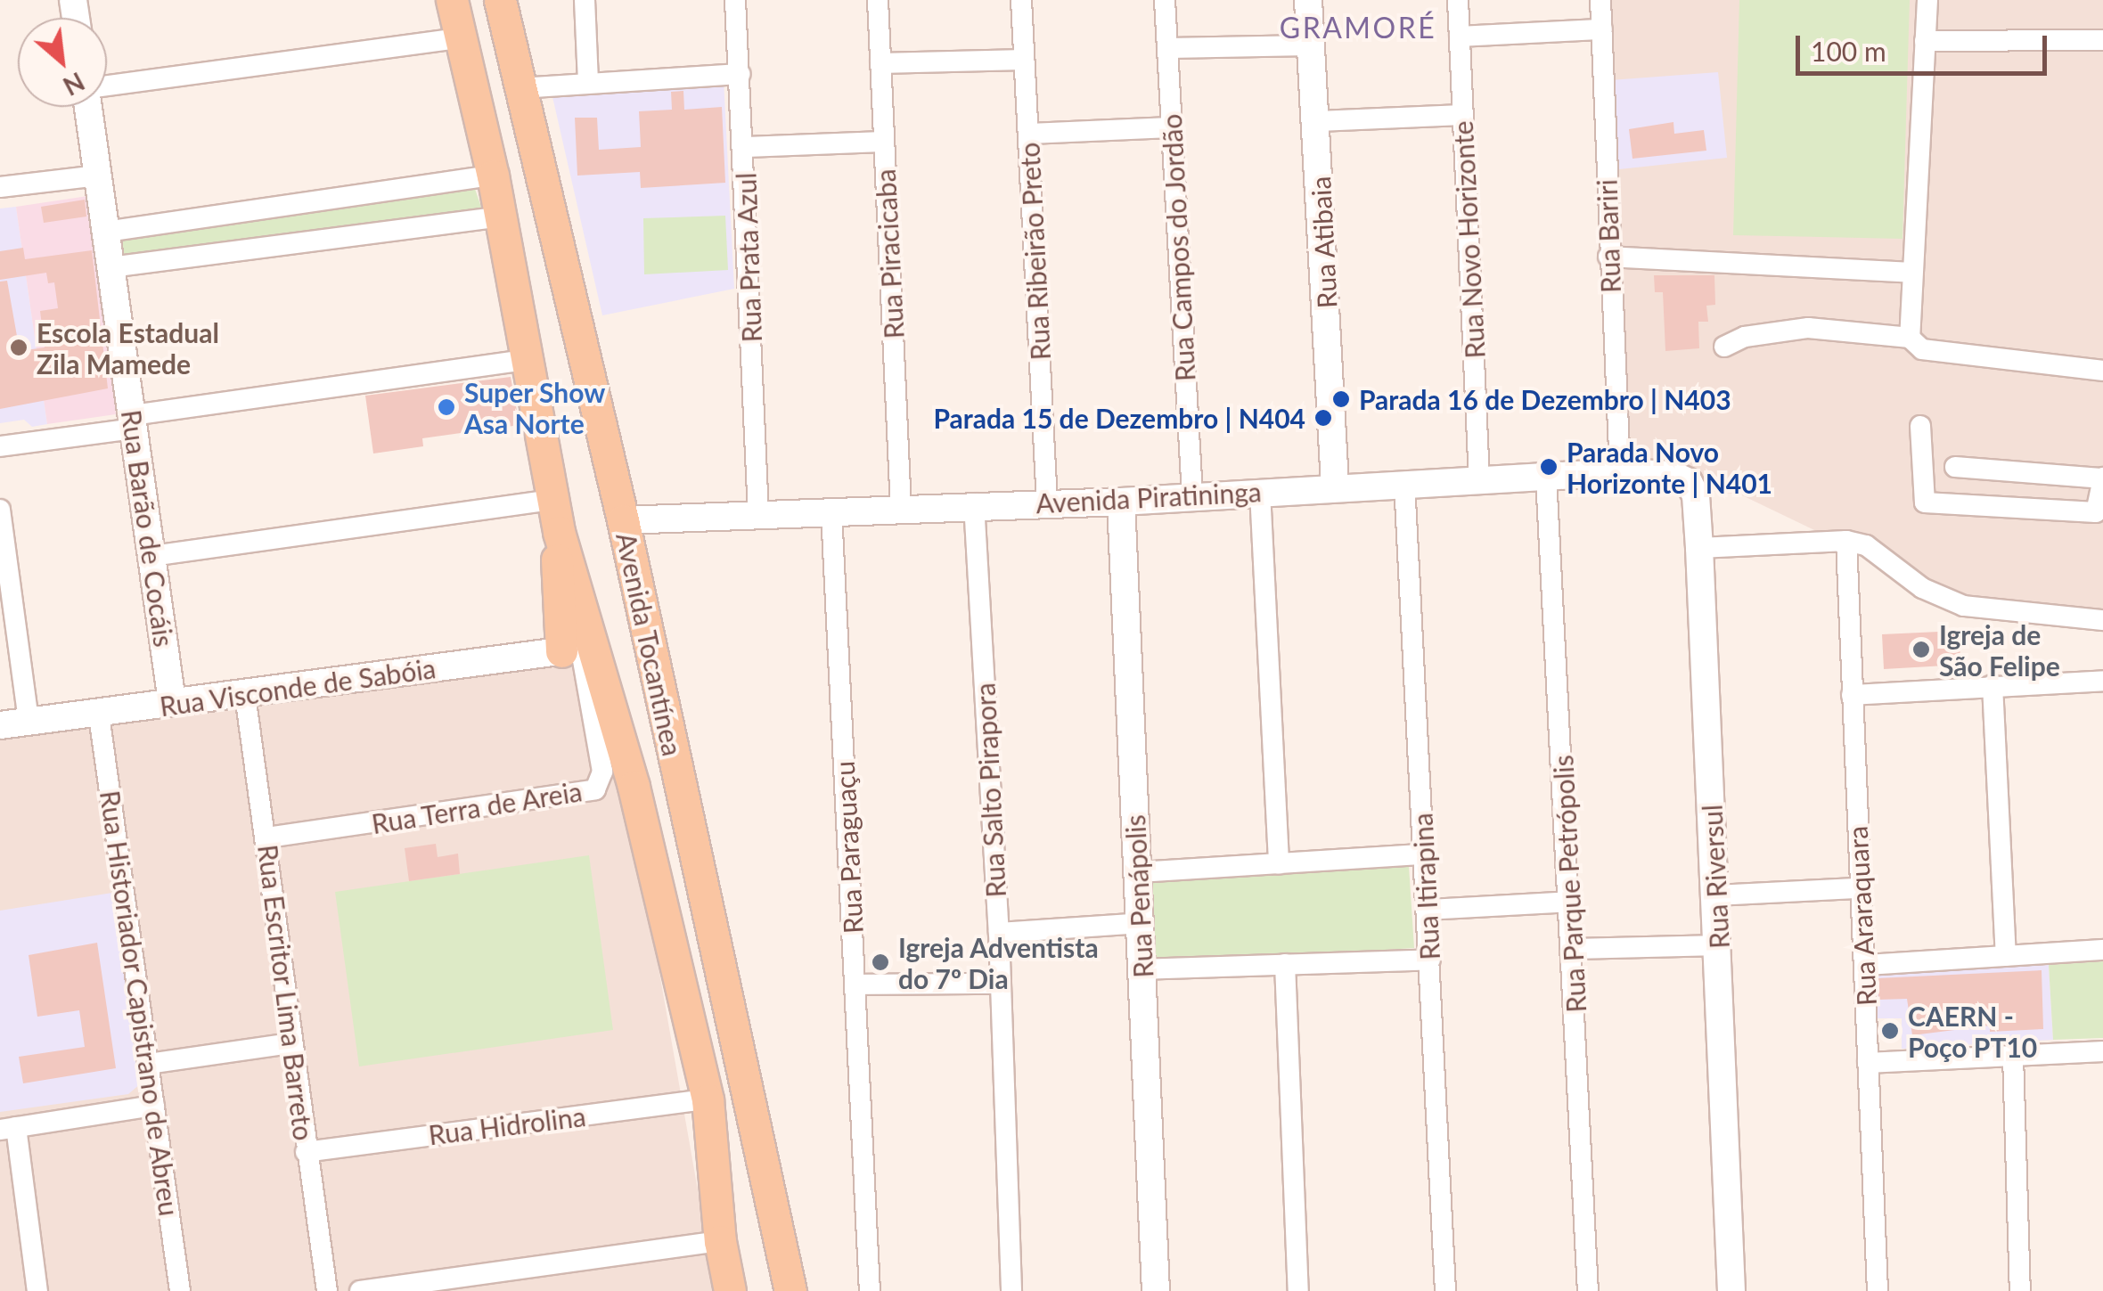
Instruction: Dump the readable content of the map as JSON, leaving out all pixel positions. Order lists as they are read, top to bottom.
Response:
{
  "streets": {
    "main road": ["Avenida Tocantínea"],
    "street": [
      "Rua Bariri",
      "Rua Novo Horizonte",
      "Rua Atibaia",
      "Rua Campos do Jordão",
      "Rua Ribeirão Preto",
      "Rua Piracicaba",
      "Rua Prata Azul",
      "Avenida Piratininga",
      "Rua Barão de Cocáis",
      "Rua Visconde de Sabóia",
      "Rua Salto Pirapora",
      "Rua Terra de Areia",
      "Rua Paraguaçu",
      "Rua Riversul",
      "Rua Parque Petrópolis",
      "Rua Itirapina",
      "Rua Penápolis",
      "Rua Araraquara",
      "Rua Escritor Lima Barreto",
      "Rua Historiador Capistrano de Abreu",
      "Rua Hidrolina"
    ]
  },
  "crossings": [
    ["Rua Bariri", "Avenida Piratininga"],
    ["Rua Novo Horizonte", "Avenida Piratininga"],
    ["Rua Atibaia", "Avenida Piratininga"],
    ["Rua Campos do Jordão", "Avenida Piratininga"],
    ["Rua Ribeirão Preto", "Avenida Piratininga"],
    ["Rua Piracicaba", "Avenida Piratininga"],
    ["Rua Prata Azul", "Avenida Piratininga"],
    ["Avenida Piratininga", "Avenida Tocantínea"],
    ["Avenida Piratininga", "Rua Salto Pirapora"],
    ["Avenida Piratininga", "Rua Paraguaçu"],
    ["Avenida Piratininga", "Rua Riversul"],
    ["Avenida Piratininga", "Rua Parque Petrópolis"],
    ["Avenida Piratininga", "Rua Itirapina"],
    ["Avenida Piratininga", "Rua Penápolis"],
    ["Rua Barão de Cocáis", "Rua Visconde de Sabóia"],
    ["Avenida Tocantínea", "Rua Visconde de Sabóia"],
    ["Avenida Tocantínea", "Rua Terra de Areia"],
    ["Avenida Tocantínea", "Rua Hidrolina"],
    ["Rua Visconde de Sabóia", "Rua Terra de Areia"],
    ["Rua Visconde de Sabóia", "Rua Escritor Lima Barreto"],
    ["Rua Visconde de Sabóia", "Rua Historiador Capistrano de Abreu"],
    ["Rua Terra de Areia", "Rua Escritor Lima Barreto"],
    ["Rua Escritor Lima Barreto", "Rua Hidrolina"]
  ],
  "districts": ["GRAMORÉ"],
  "places": [
    "Escola Estadual Zila Mamede",
    "Parada 16 de Dezembro | N403",
    "Super Show Asa Norte",
    "Parada 15 de Dezembro | N404",
    "Parada Novo Horizonte | N401",
    "Igreja de São Felipe",
    "Igreja Adventista do 7º Dia",
    "CAERN - Poço PT10"
  ],
  "scale_bar": "100 m",
  "north": "bottom right"
}
